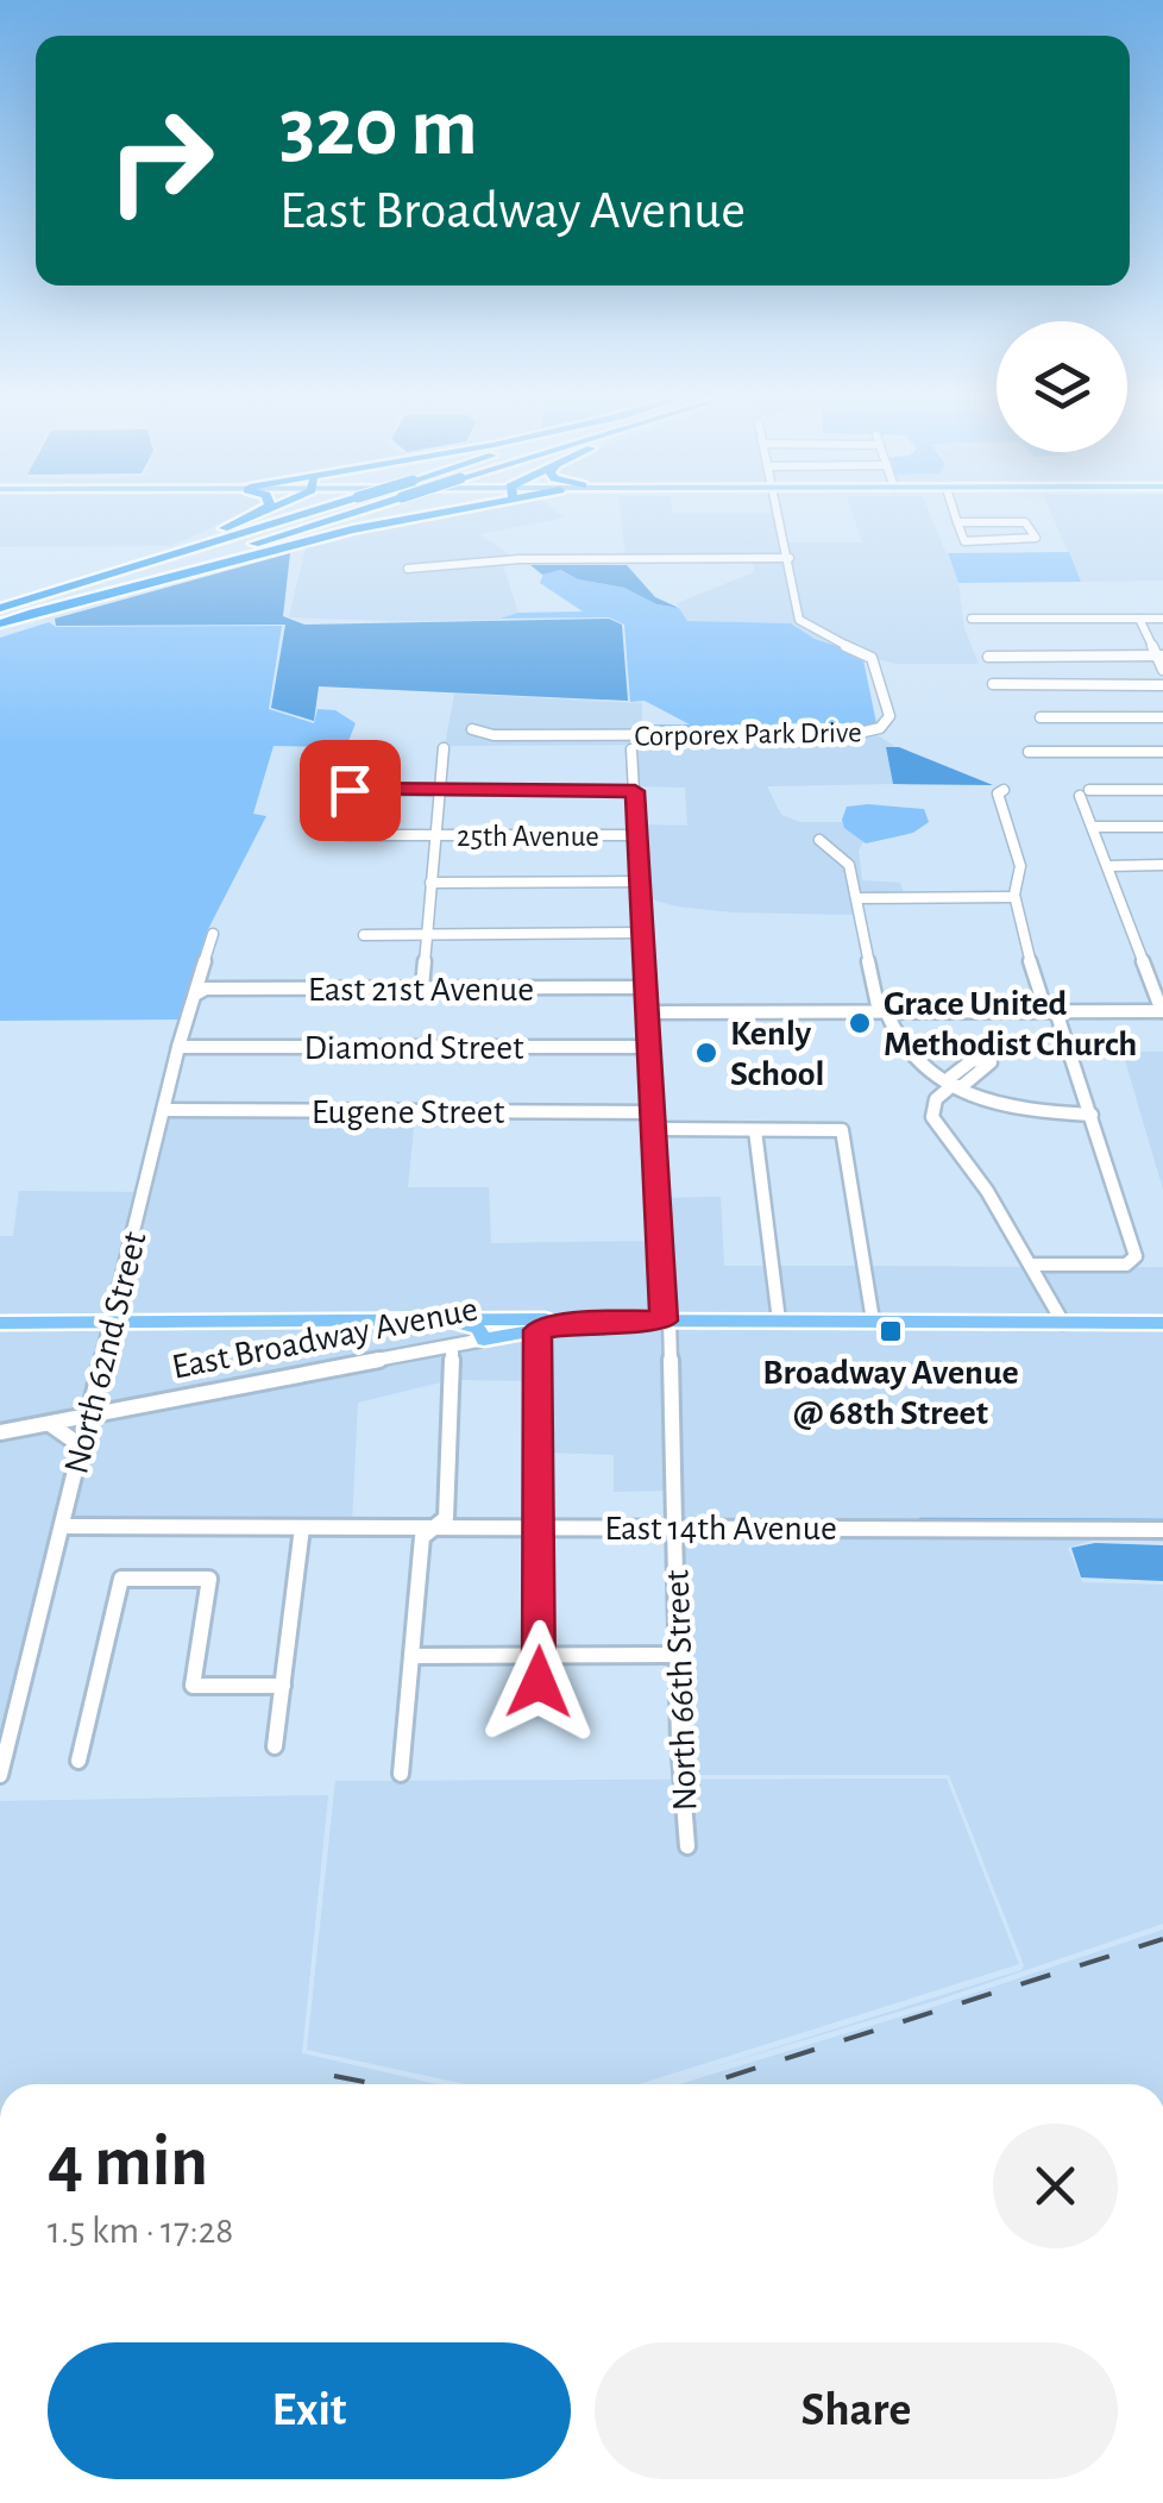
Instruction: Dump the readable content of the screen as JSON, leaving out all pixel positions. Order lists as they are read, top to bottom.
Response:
{
  "streets": {
    "main road": ["East Broadway Avenue"],
    "street": [
      "Corporex Park Drive",
      "25th Avenue",
      "East 21st Avenue",
      "Diamond Street",
      "Eugene Street",
      "North 62nd Street",
      "East 14th Avenue",
      "North 66th Street"
    ]
  },
  "crossings": [
    ["25th Avenue", "North 66th Street"],
    ["East 21st Avenue", "North 62nd Street"],
    ["East 21st Avenue", "North 66th Street"],
    ["Diamond Street", "North 62nd Street"],
    ["Diamond Street", "North 66th Street"],
    ["Eugene Street", "North 62nd Street"],
    ["Eugene Street", "North 66th Street"],
    ["East Broadway Avenue", "North 62nd Street"],
    ["East Broadway Avenue", "North 66th Street"],
    ["North 62nd Street", "East 14th Avenue"],
    ["East 14th Avenue", "North 66th Street"]
  ],
  "places": {
    "other": ["Grace United Methodist Church", "Kenly School"],
    "transit": ["Broadway Avenue @ 68th Street"]
  },
  "page": {
    "turn": ["320 m", "East Broadway Avenue"],
    "heading": ["4 min", "1.5 km · 17:28"],
    "buttons": ["Exit", "Share"]
  }
}
